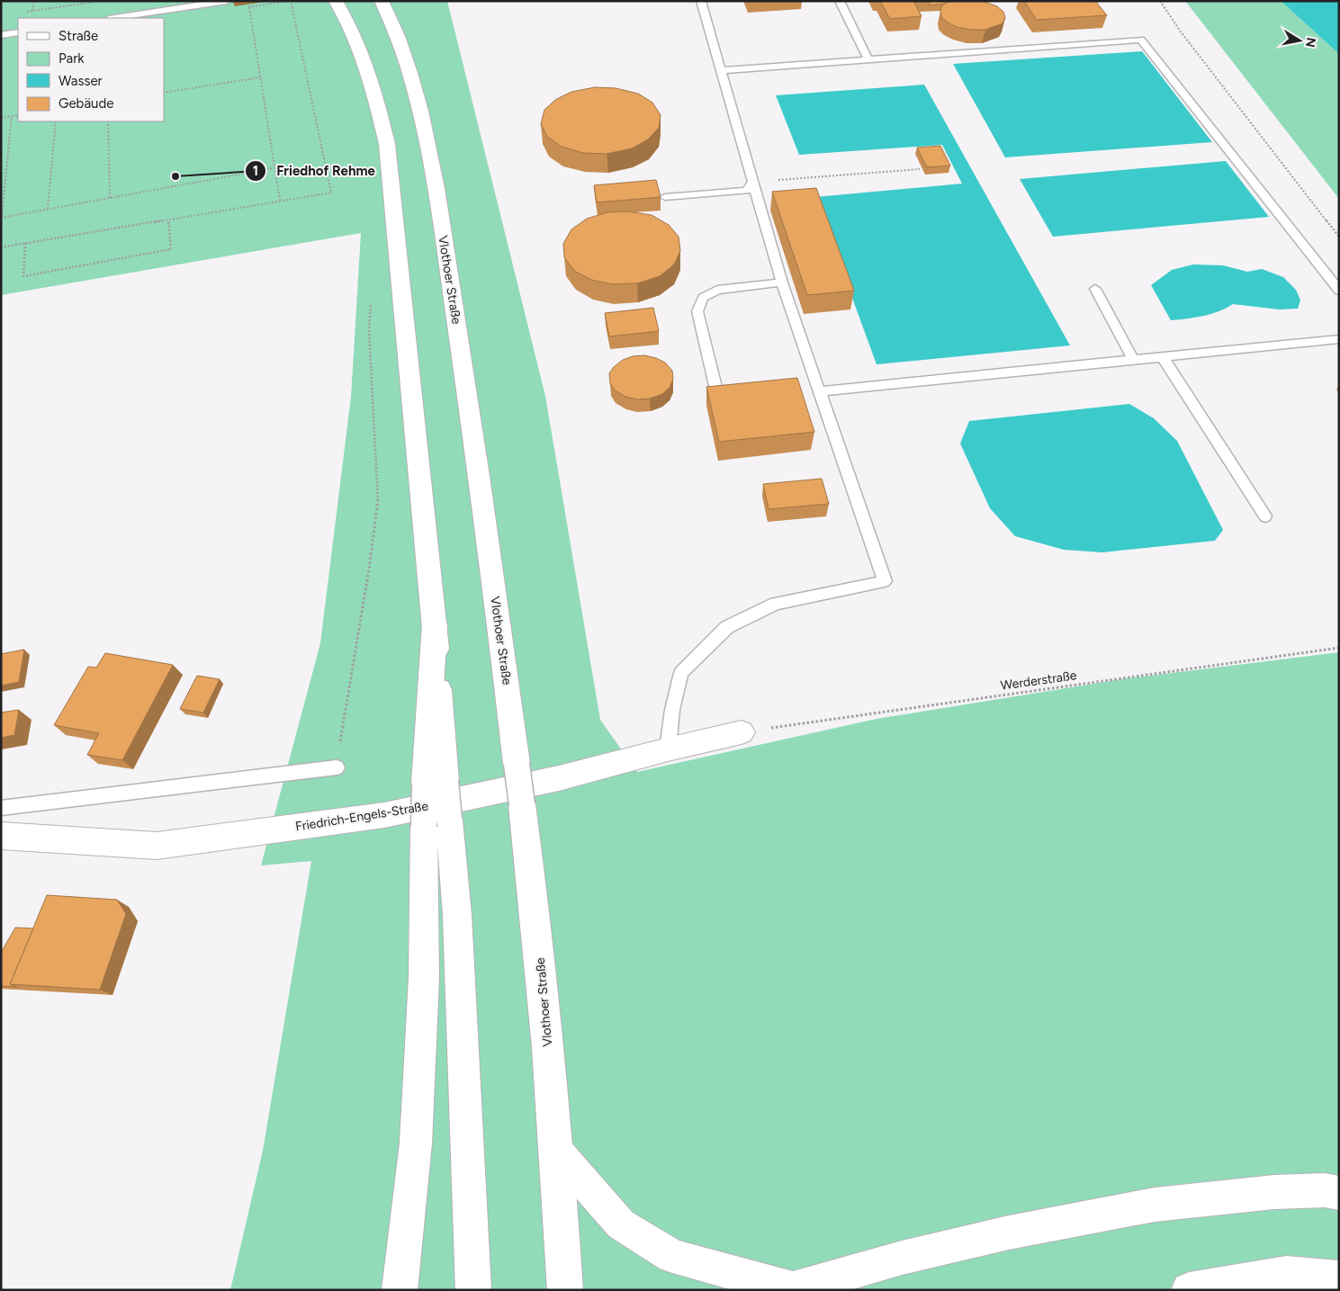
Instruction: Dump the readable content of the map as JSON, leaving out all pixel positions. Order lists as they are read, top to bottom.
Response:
{
  "streets": {
    "main road": ["Vlothoer Straße", "Friedrich-Engels-Straße"],
    "path": ["Werderstraße"]
  },
  "crossings": [
    ["Werderstraße", "Friedrich-Engels-Straße"]
  ],
  "places": ["Friedhof Rehme"],
  "legend": [
    "Straße",
    "Park",
    "Wasser",
    "Gebäude"
  ],
  "north": "right"
}
